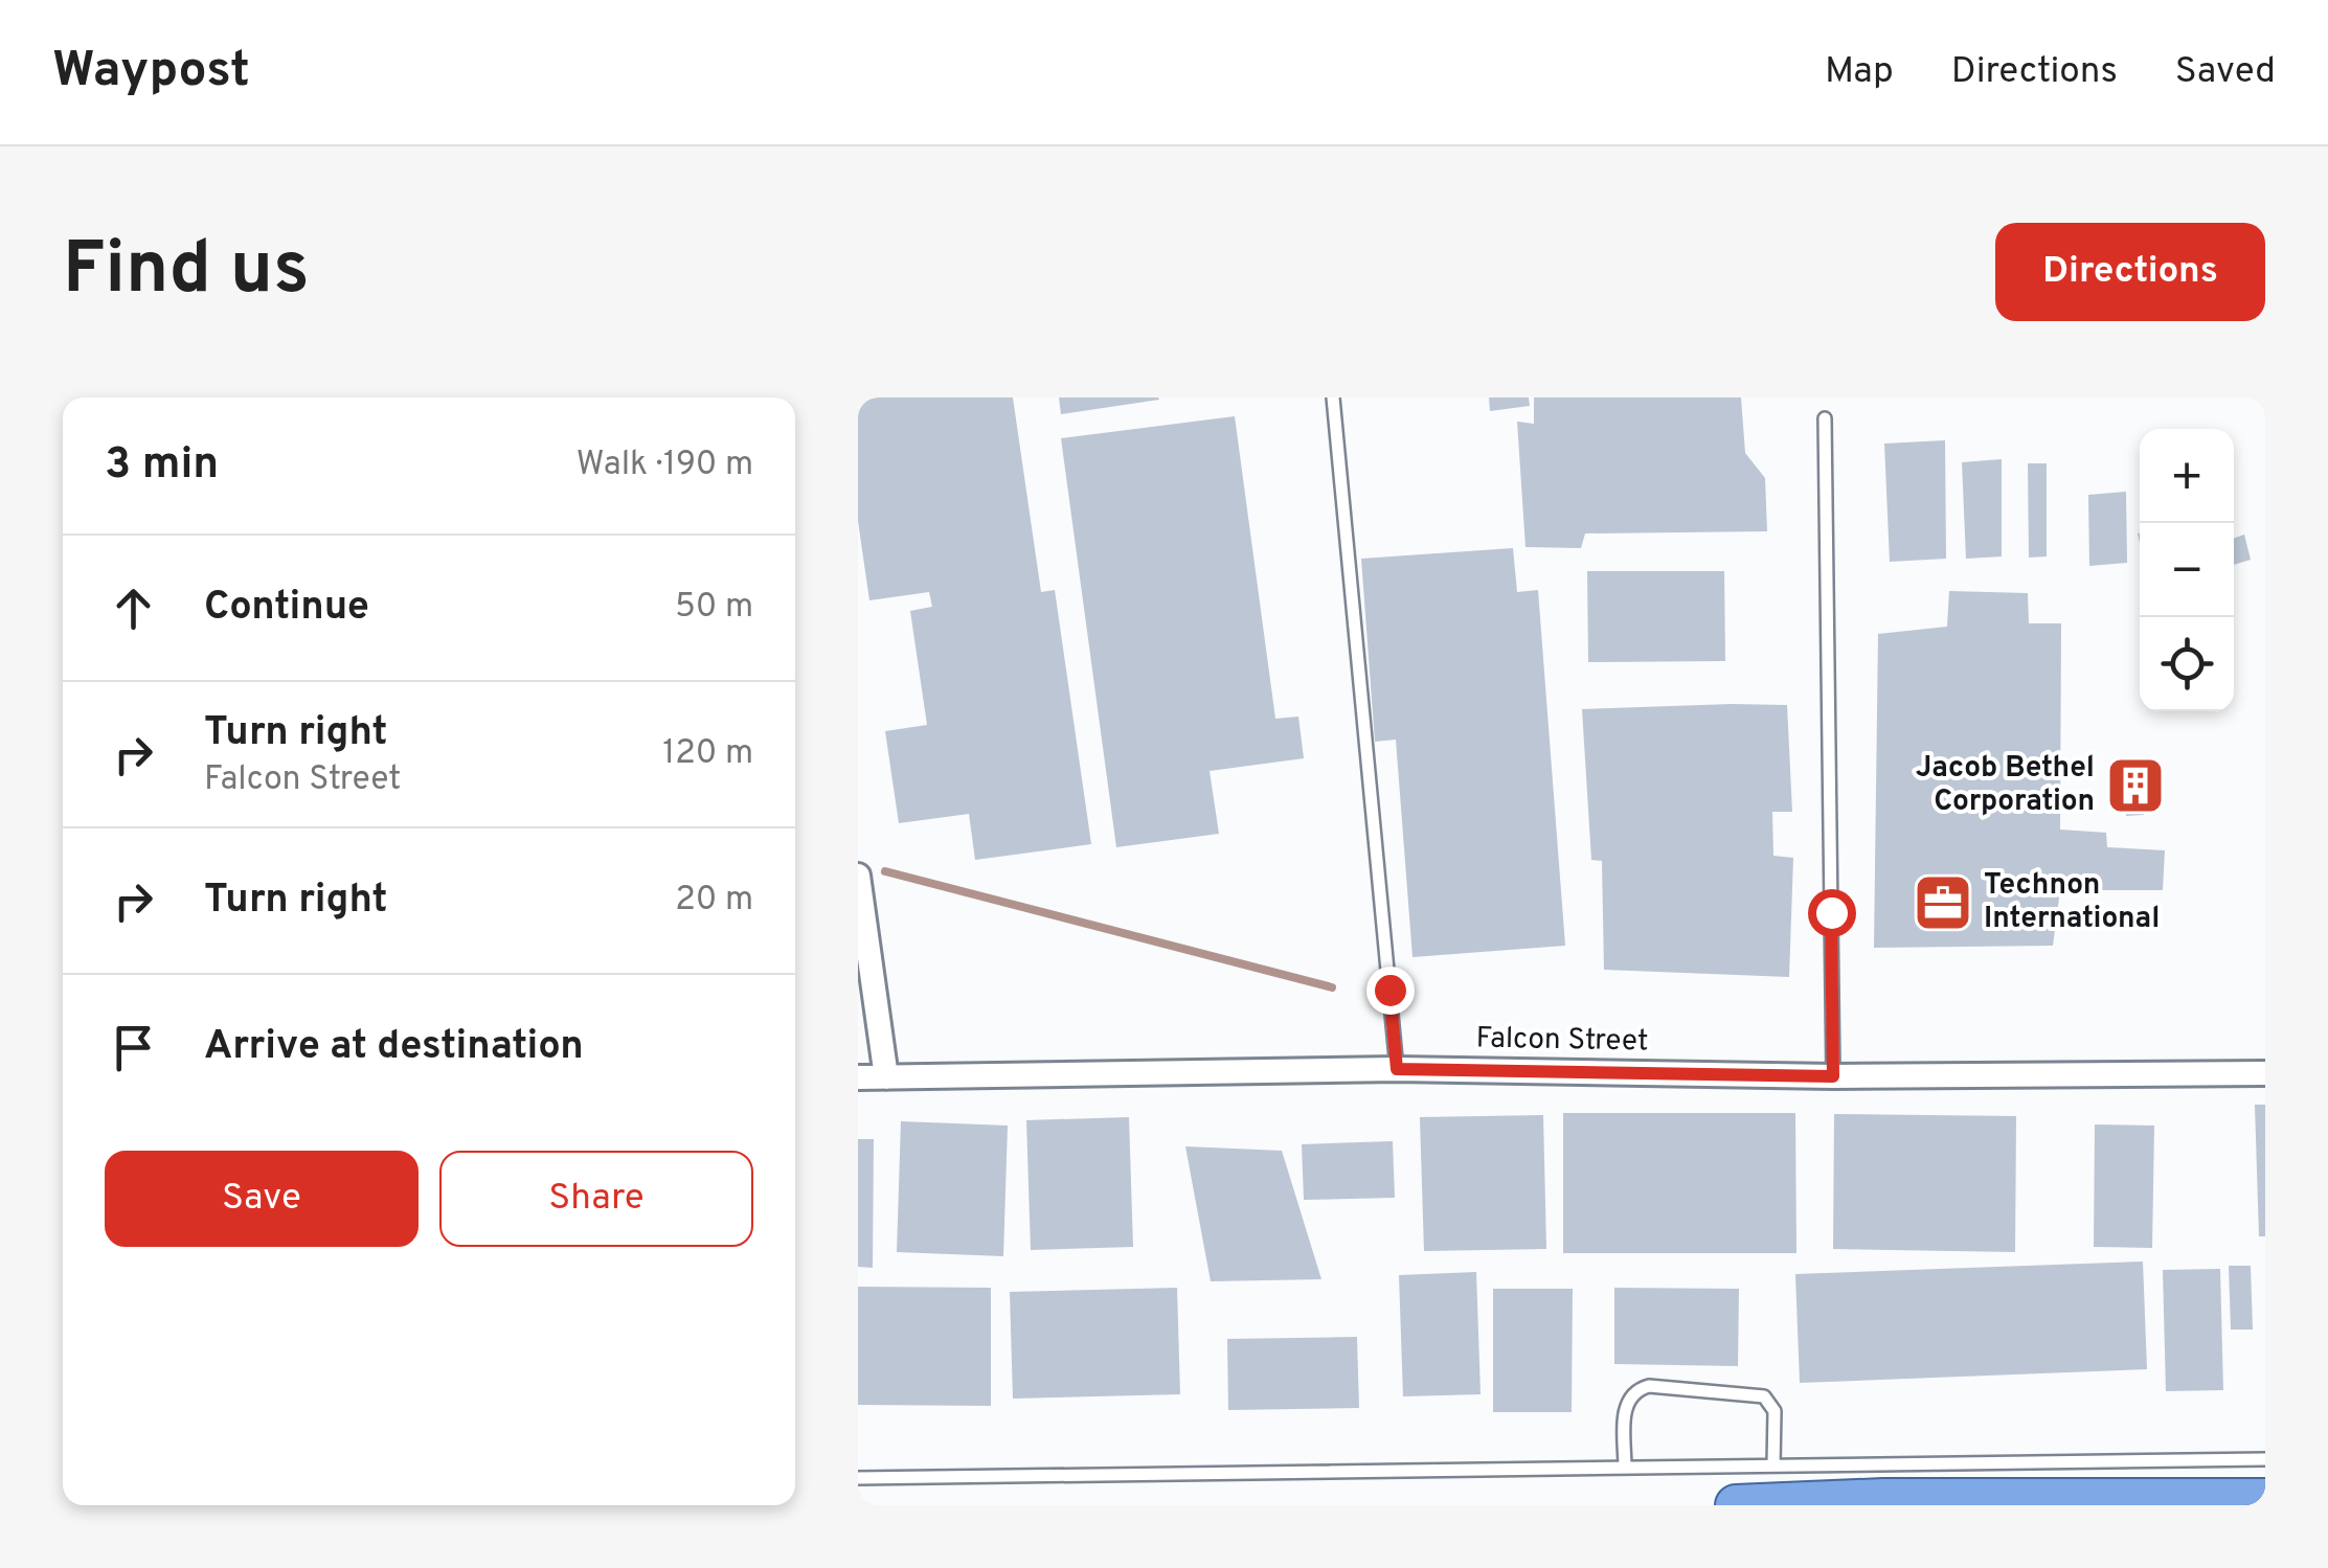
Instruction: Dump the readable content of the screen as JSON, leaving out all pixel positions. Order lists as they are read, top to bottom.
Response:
{
  "streets": {
    "street": ["Falcon Street"]
  },
  "places": {
    "building": ["Jacob Bethel Corporation"],
    "office": ["Technon International"]
  },
  "page": {
    "header": "Waypost",
    "nav": ["Map", "Directions", "Saved"],
    "buttons": [
      "Directions",
      ["Save", "Share"]
    ],
    "title": "Find us",
    "heading": ["3 min", "Walk · 190 m"],
    "map_buttons": ["+", "−"],
    "list": [
      ["Continue", "50 m"],
      ["Turn right", "Falcon Street", "120 m"],
      ["Turn right", "20 m"],
      "Arrive at destination"
    ]
  }
}
